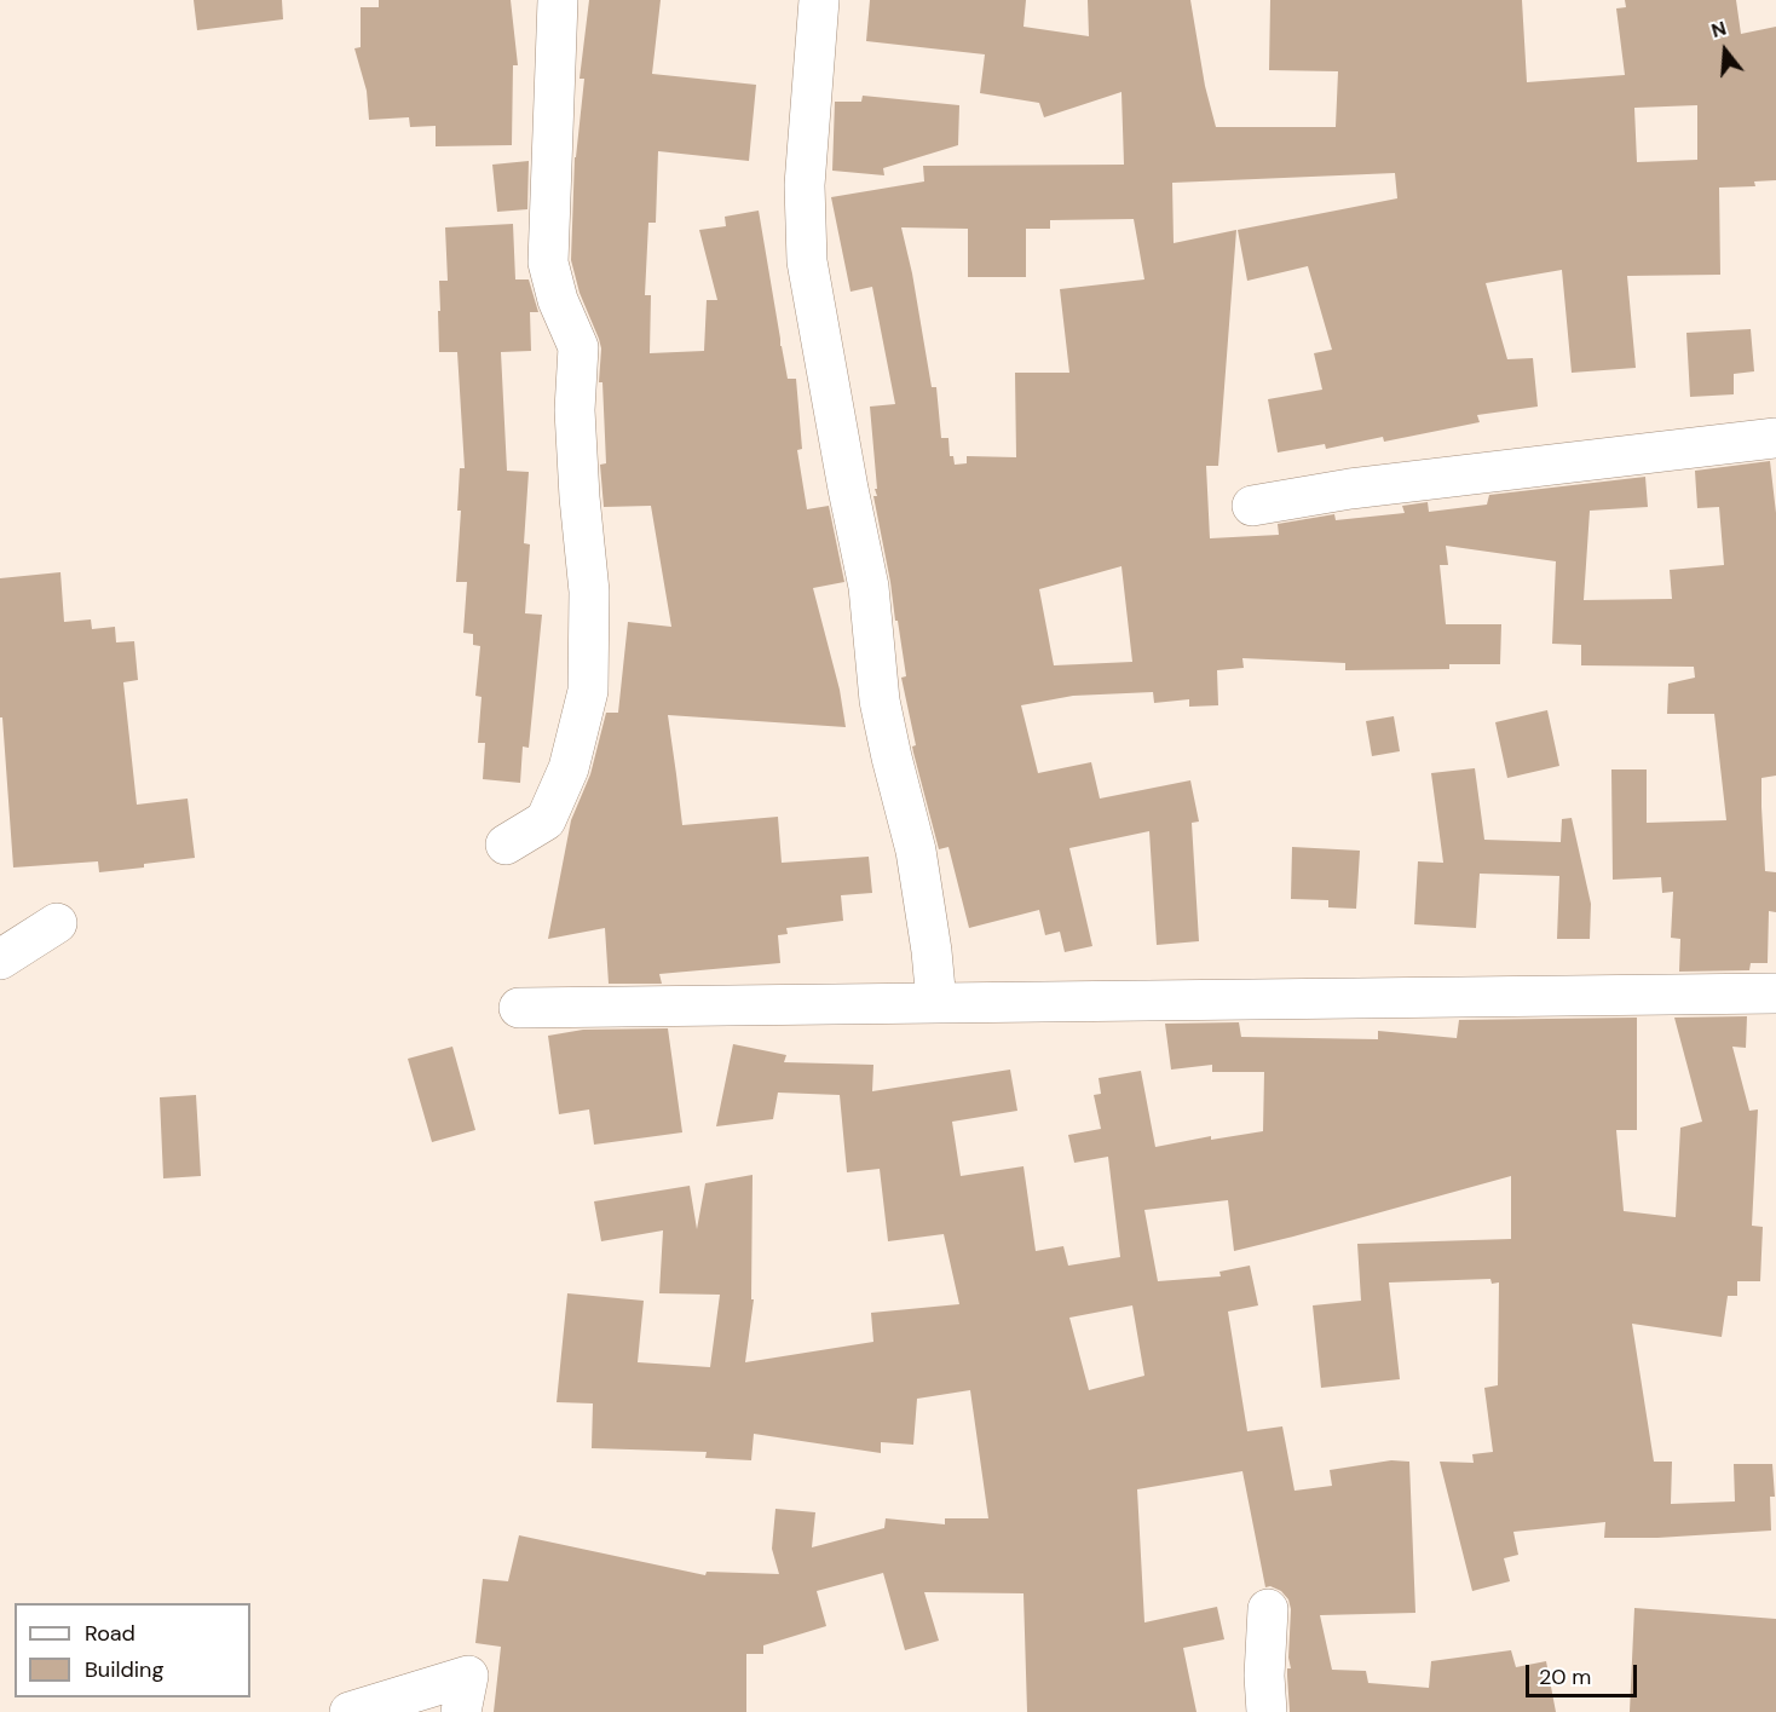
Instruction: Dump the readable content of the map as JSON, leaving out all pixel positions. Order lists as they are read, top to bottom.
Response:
{
  "legend": ["Road", "Building"],
  "scale_bar": "20 m",
  "north": "top"
}
